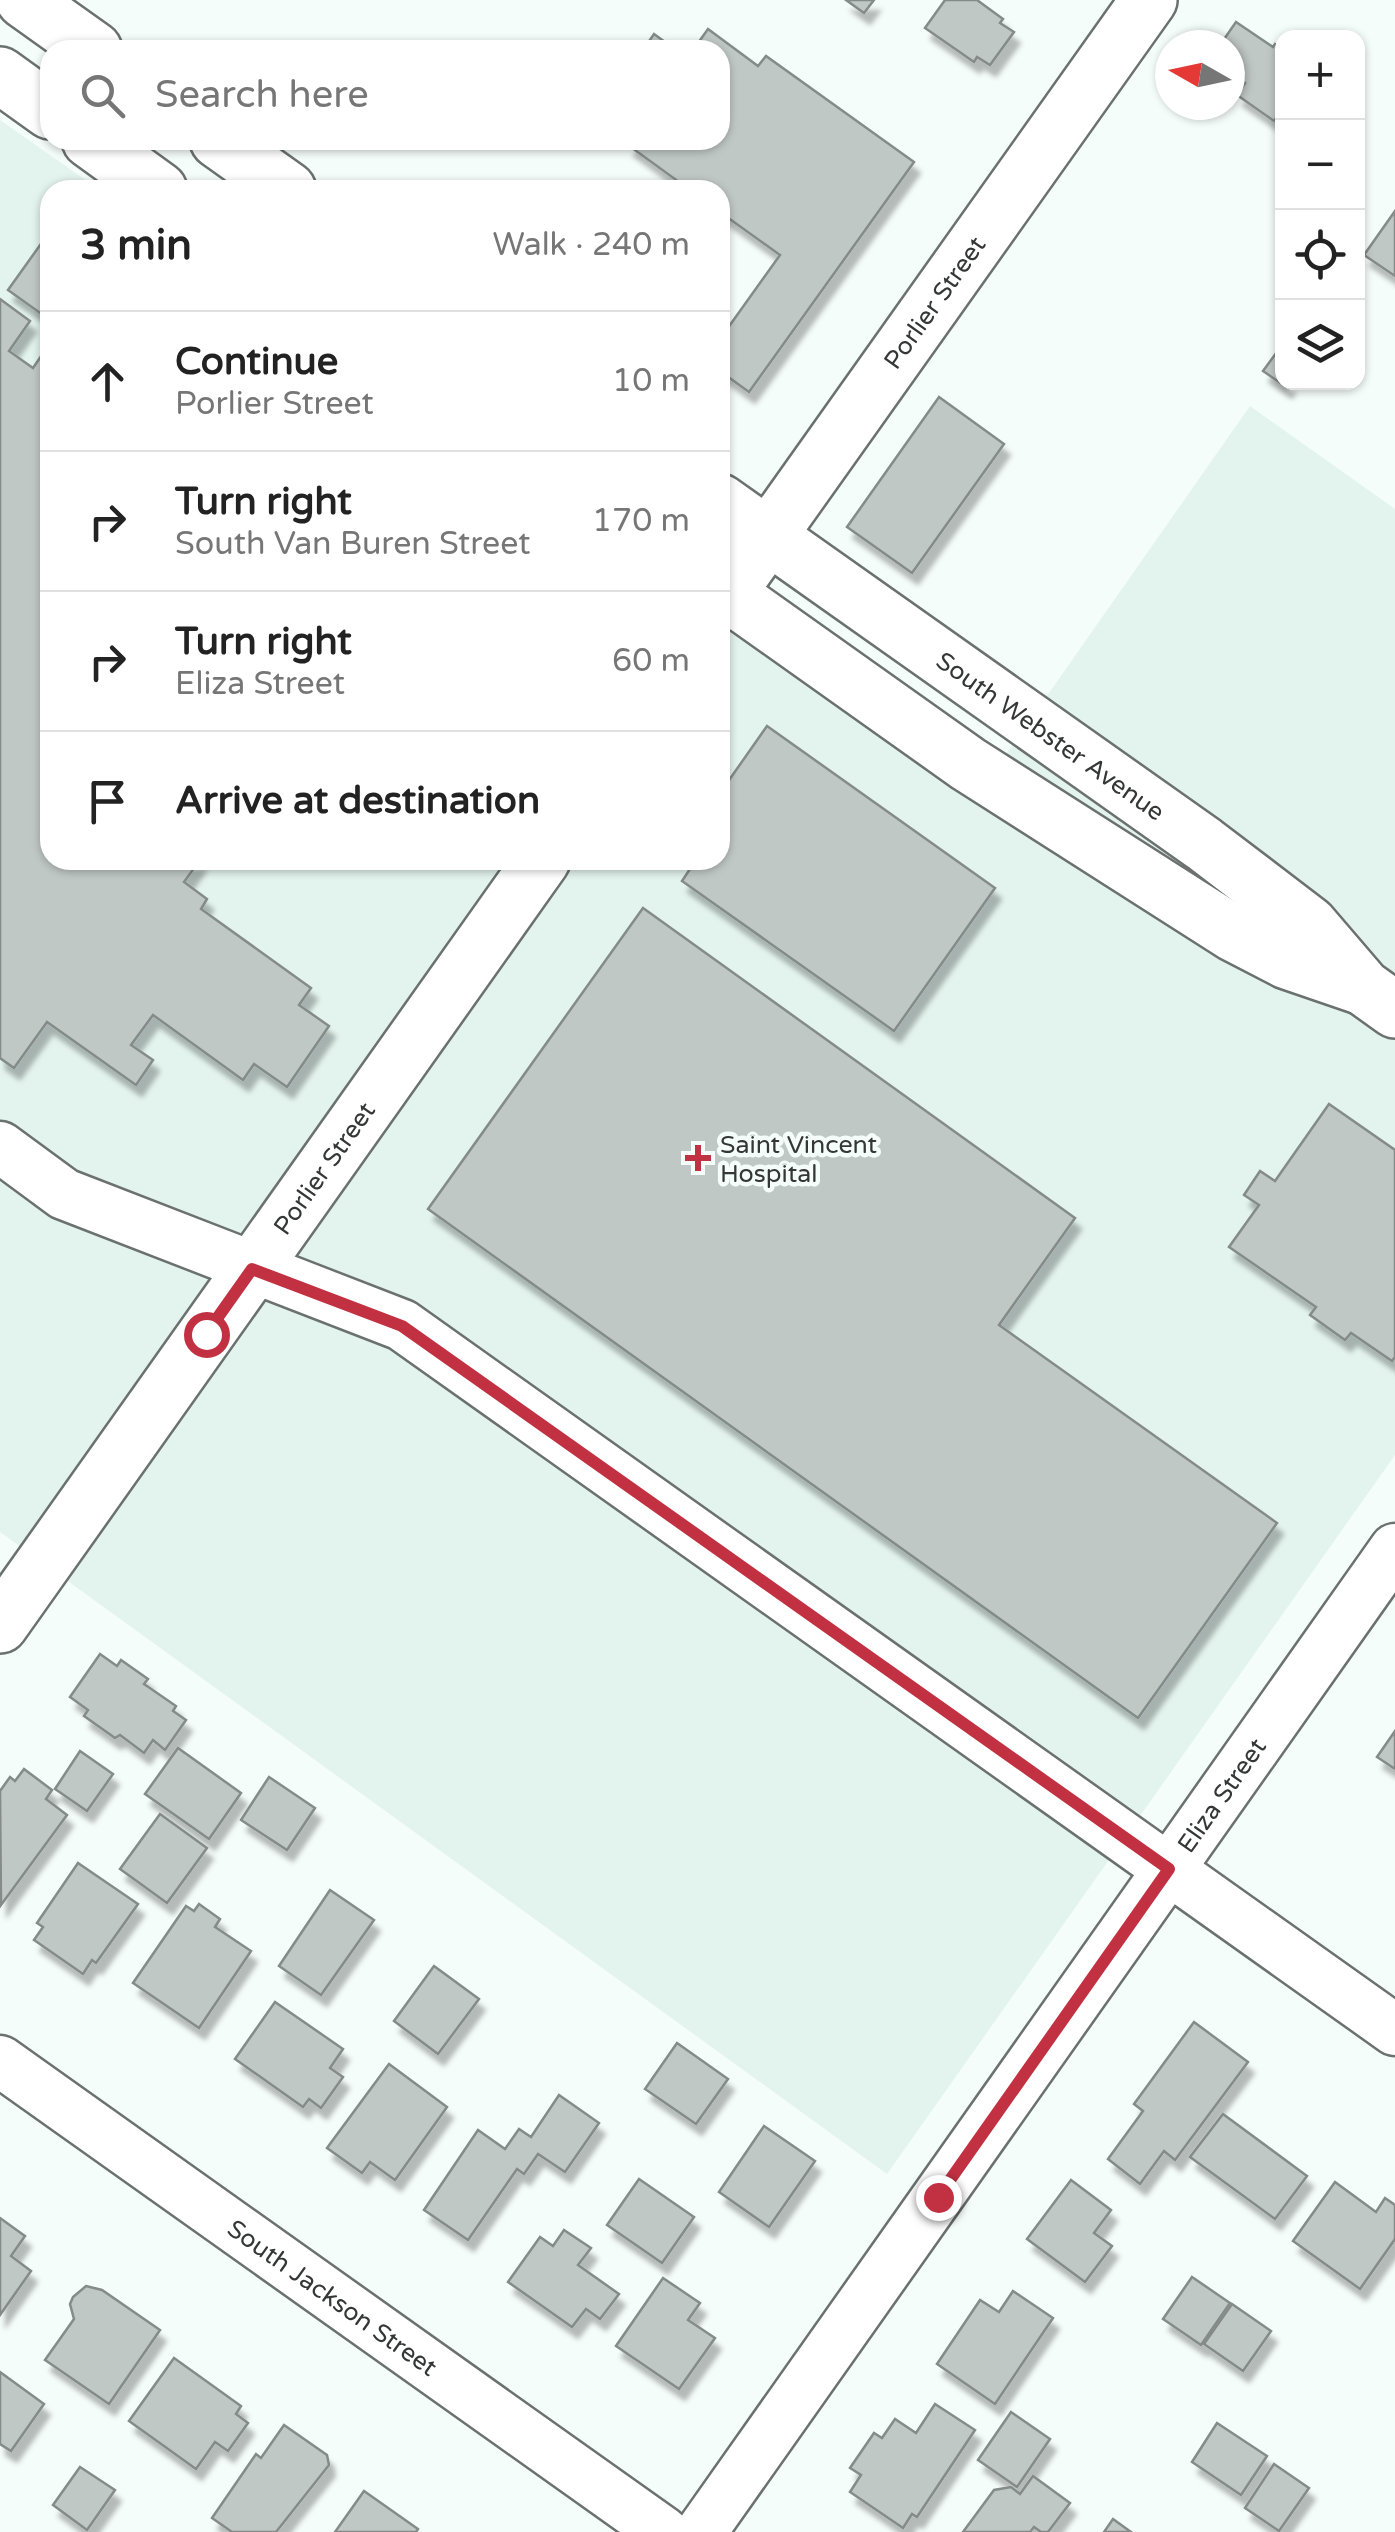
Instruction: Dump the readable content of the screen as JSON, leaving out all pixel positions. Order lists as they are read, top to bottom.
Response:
{
  "streets": {
    "main road": ["Porlier Street", "South Webster Avenue"],
    "street": ["Eliza Street", "South Jackson Street"]
  },
  "crossings": [
    ["Porlier Street", "South Webster Avenue"]
  ],
  "places": {
    "health": ["Saint Vincent Hospital"]
  },
  "north": "left",
  "page": {
    "map_buttons": ["+", "−"],
    "search": "Search here",
    "heading": ["3 min", "Walk · 240 m"],
    "list": [
      ["Continue", "Porlier Street", "10 m"],
      ["Turn right", "South Van Buren Street", "170 m"],
      ["Turn right", "Eliza Street", "60 m"],
      "Arrive at destination"
    ]
  }
}
